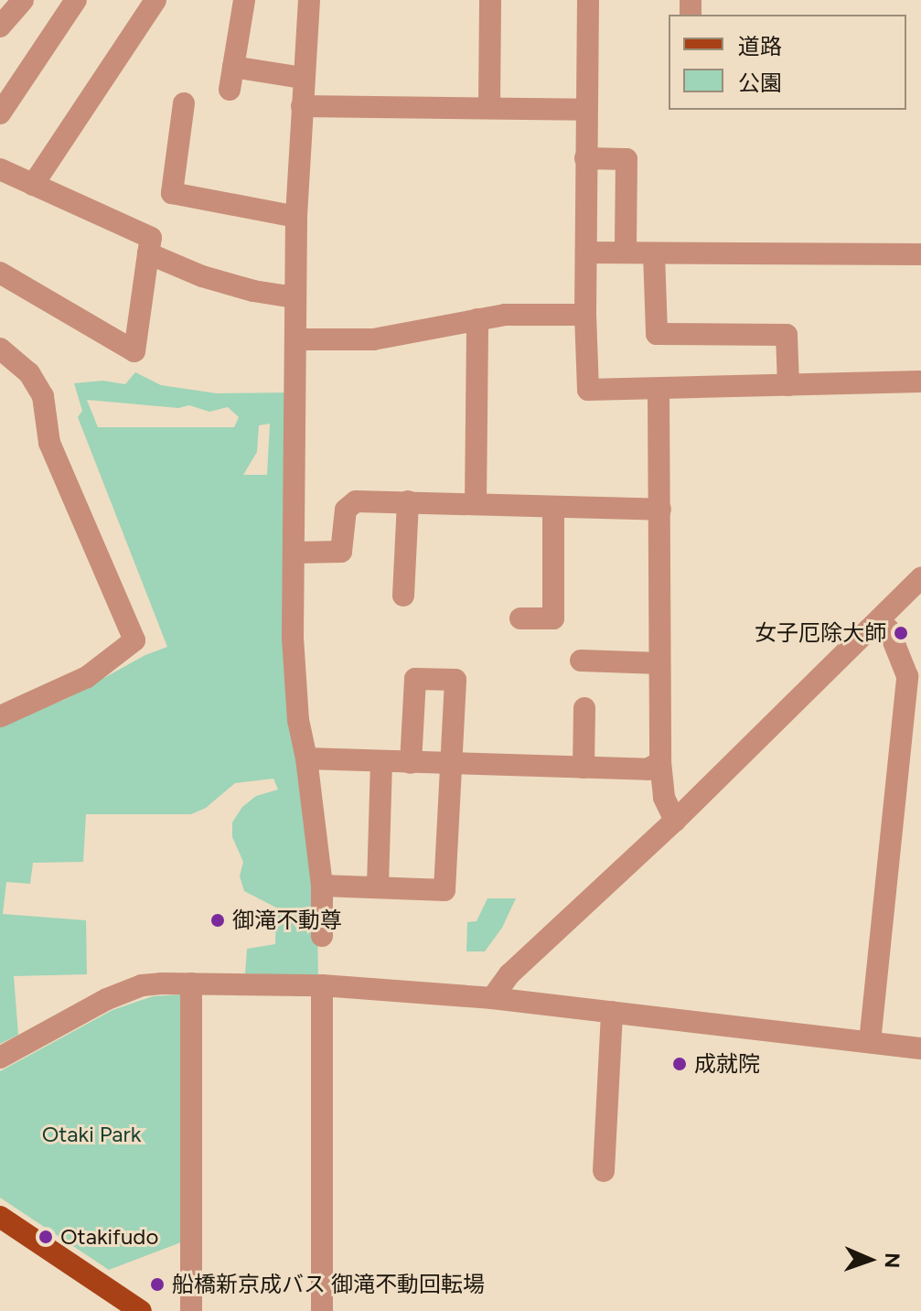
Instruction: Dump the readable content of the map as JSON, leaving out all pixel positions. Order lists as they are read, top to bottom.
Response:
{
  "parks": ["Otaki Park"],
  "places": [
    "女子厄除大師",
    "御滝不動尊",
    "成就院",
    "Otakifudo",
    "船橋新京成バス 御滝不動回転場"
  ],
  "legend": ["道路", "公園"],
  "north": "right"
}
